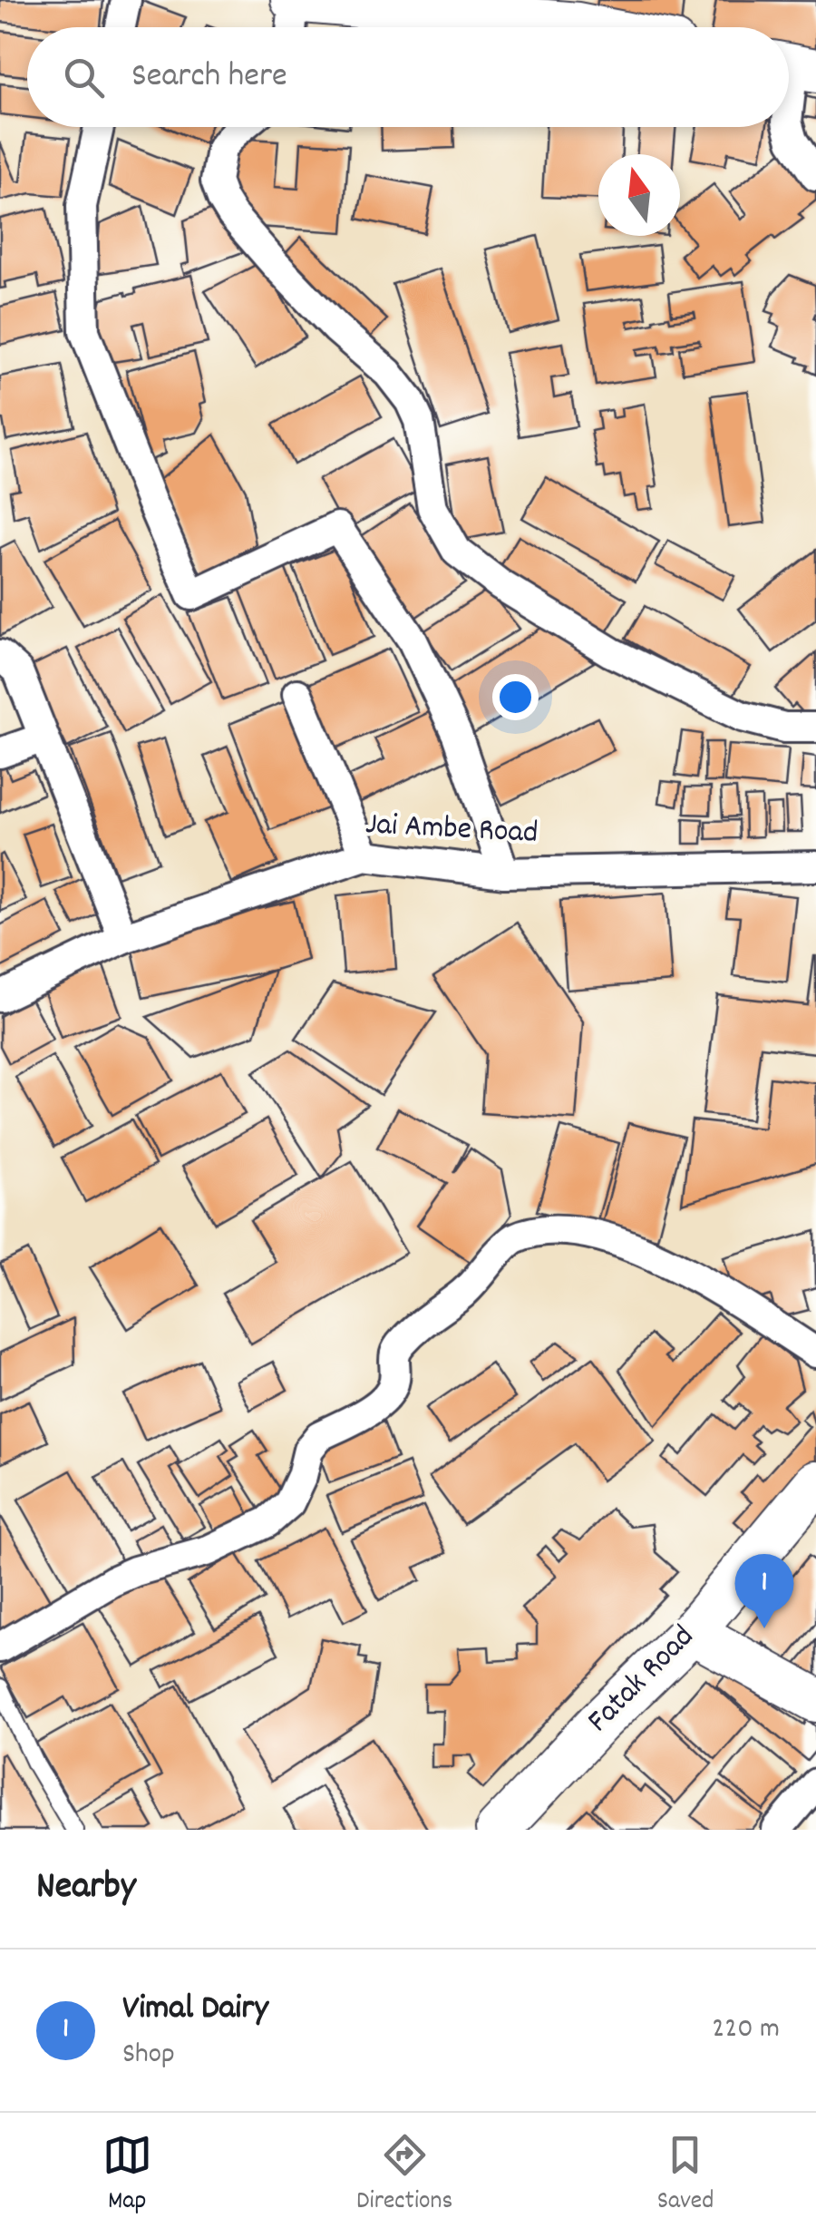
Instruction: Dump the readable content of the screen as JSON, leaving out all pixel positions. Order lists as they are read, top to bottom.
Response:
{
  "streets": {
    "main road": ["Fatak Road"],
    "street": ["Jai Ambe Road"]
  },
  "north": "top",
  "page": {
    "search": "Search here",
    "pins": "1",
    "heading": "Nearby",
    "list": [
      {
        "mark": "1",
        "name": "Vimal Dairy",
        "note": "Shop",
        "value": "220 m"
      }
    ],
    "nav": ["Map", "Directions", "Saved"]
  }
}
